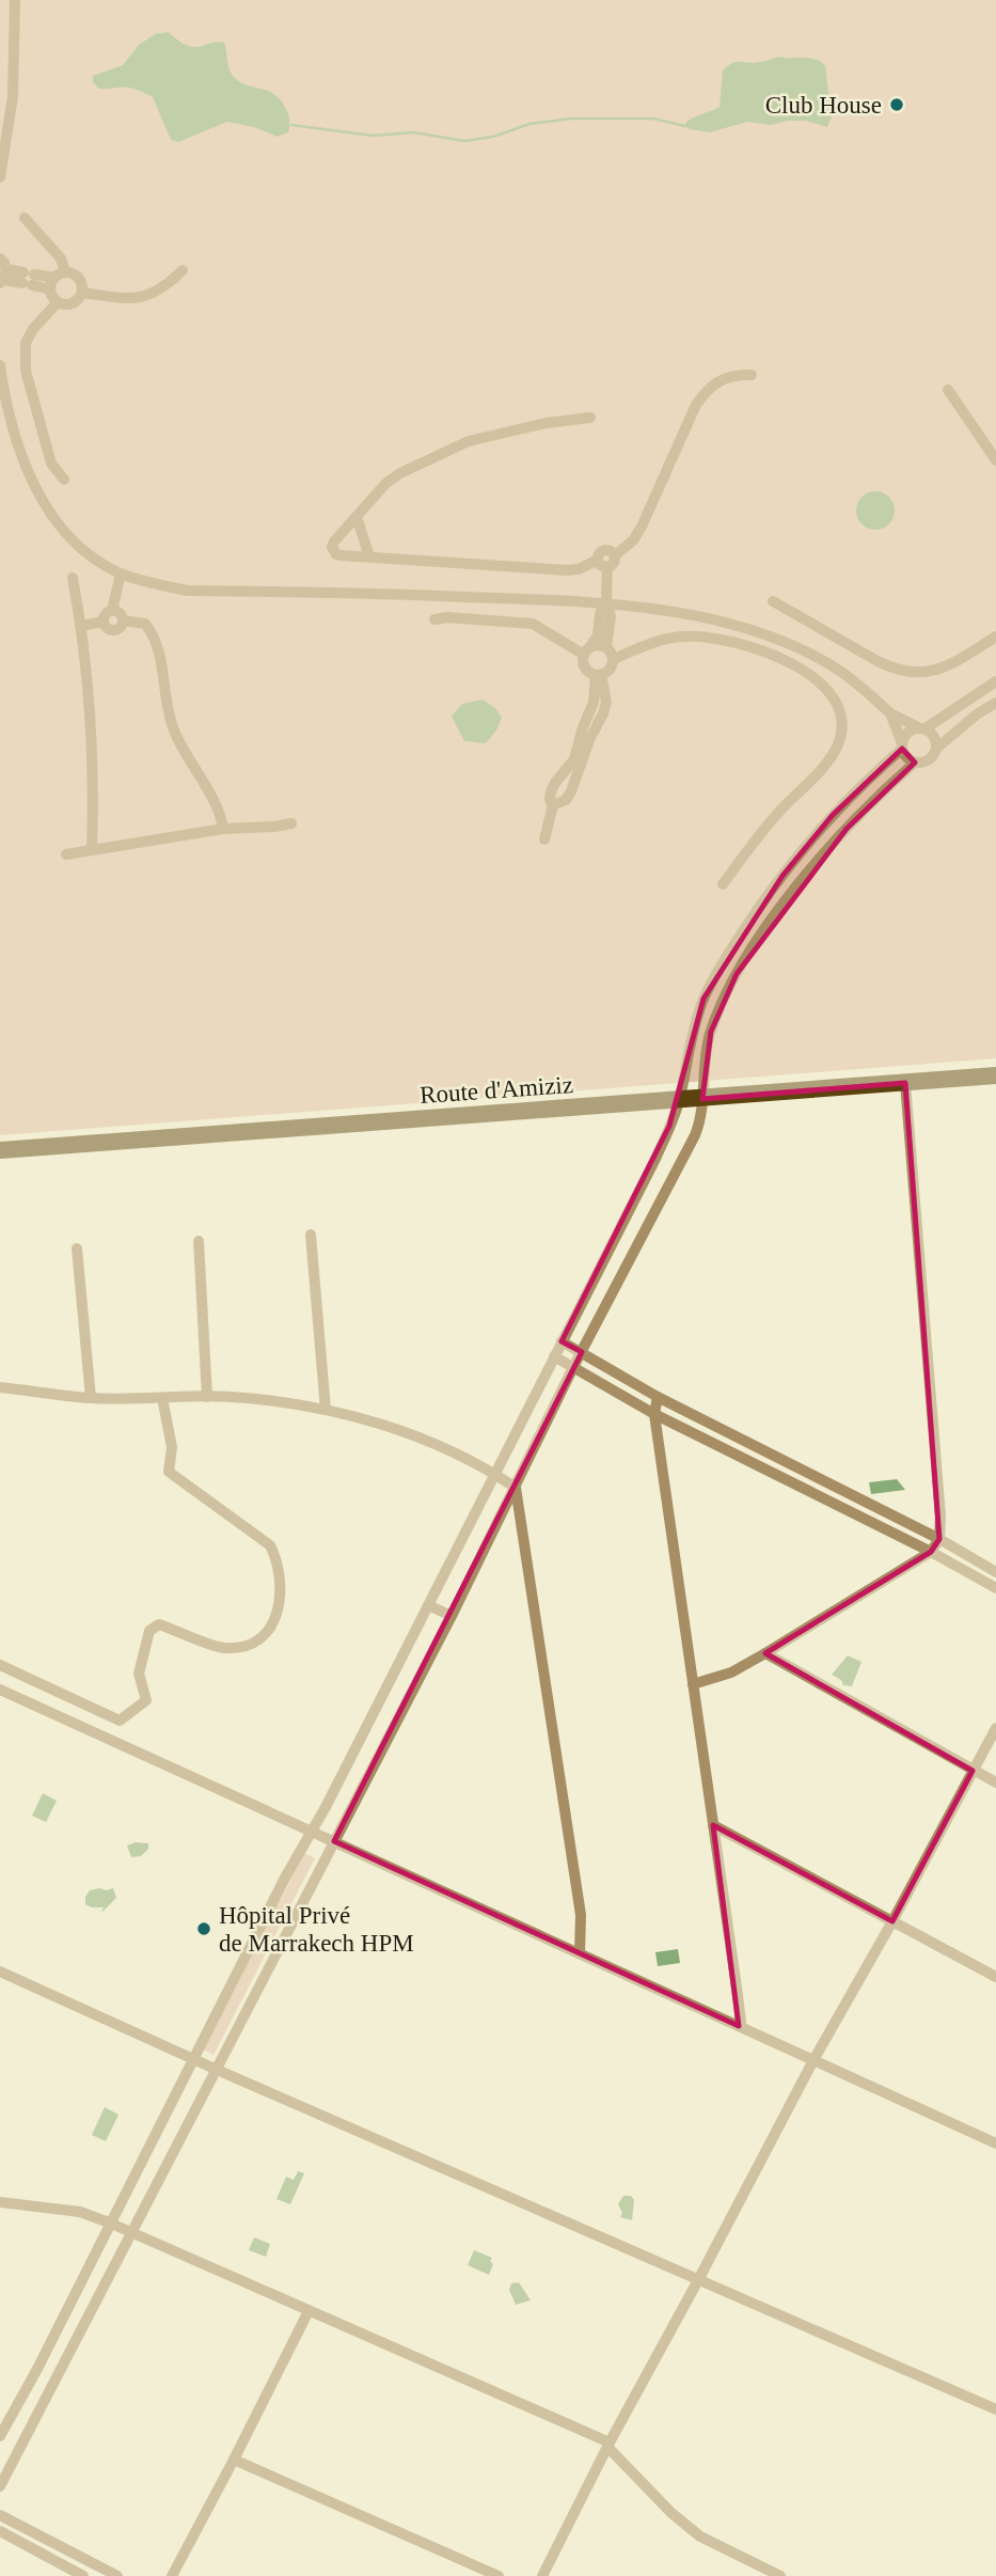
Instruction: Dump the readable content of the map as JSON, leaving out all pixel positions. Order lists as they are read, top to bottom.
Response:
{
  "streets": {
    "main road": ["Route d'Amiziz"]
  },
  "places": ["Club House", "Hôpital Privé de Marrakech HPM"]
}
